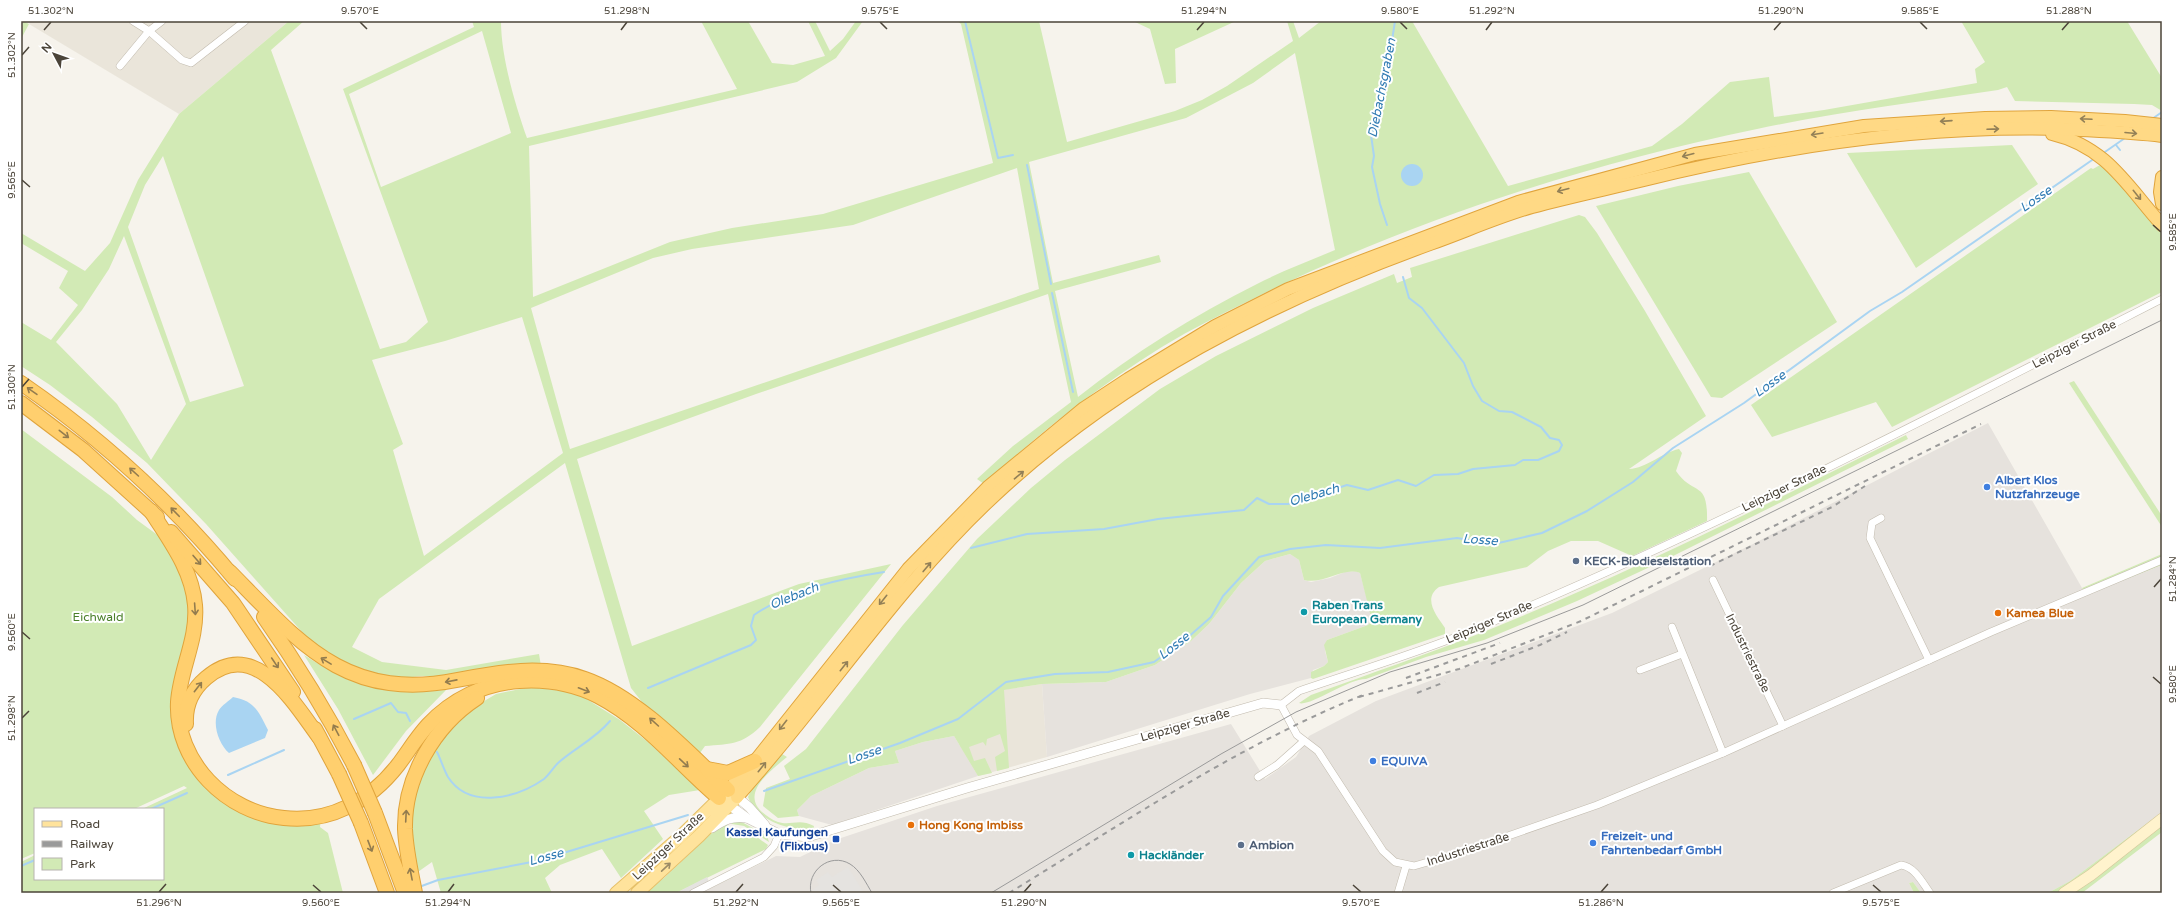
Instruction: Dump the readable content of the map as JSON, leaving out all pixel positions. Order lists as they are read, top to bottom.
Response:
{
  "streets": {
    "main road": ["Leipziger Straße"],
    "street": ["Industriestraße"]
  },
  "water": ["Diebachsgraben", "Losse", "Olebach"],
  "parks": ["Eichwald"],
  "places": {
    "other": [
      "Albert Klos Nutzfahrzeuge",
      "KECK-Biodieselstation",
      "Raben Trans European Germany",
      "Kamea Blue",
      "EQUIVA",
      "Hong Kong Imbiss",
      "Freizeit- und Fahrtenbedarf GmbH",
      "Ambion",
      "Hackländer"
    ],
    "transit": ["Kassel Kaufungen (Flixbus)"]
  },
  "legend": ["Road", "Railway", "Park"],
  "north": "top left",
  "coordinates": [
    "51.302°N",
    "9.570°E",
    "51.298°N",
    "9.575°E",
    "51.294°N",
    "9.580°E",
    "51.292°N",
    "51.290°N",
    "9.585°E",
    "51.288°N",
    "9.565°E",
    "51.300°N",
    "51.284°N",
    "9.560°E",
    "51.296°N",
    "51.286°N"
  ]
}
